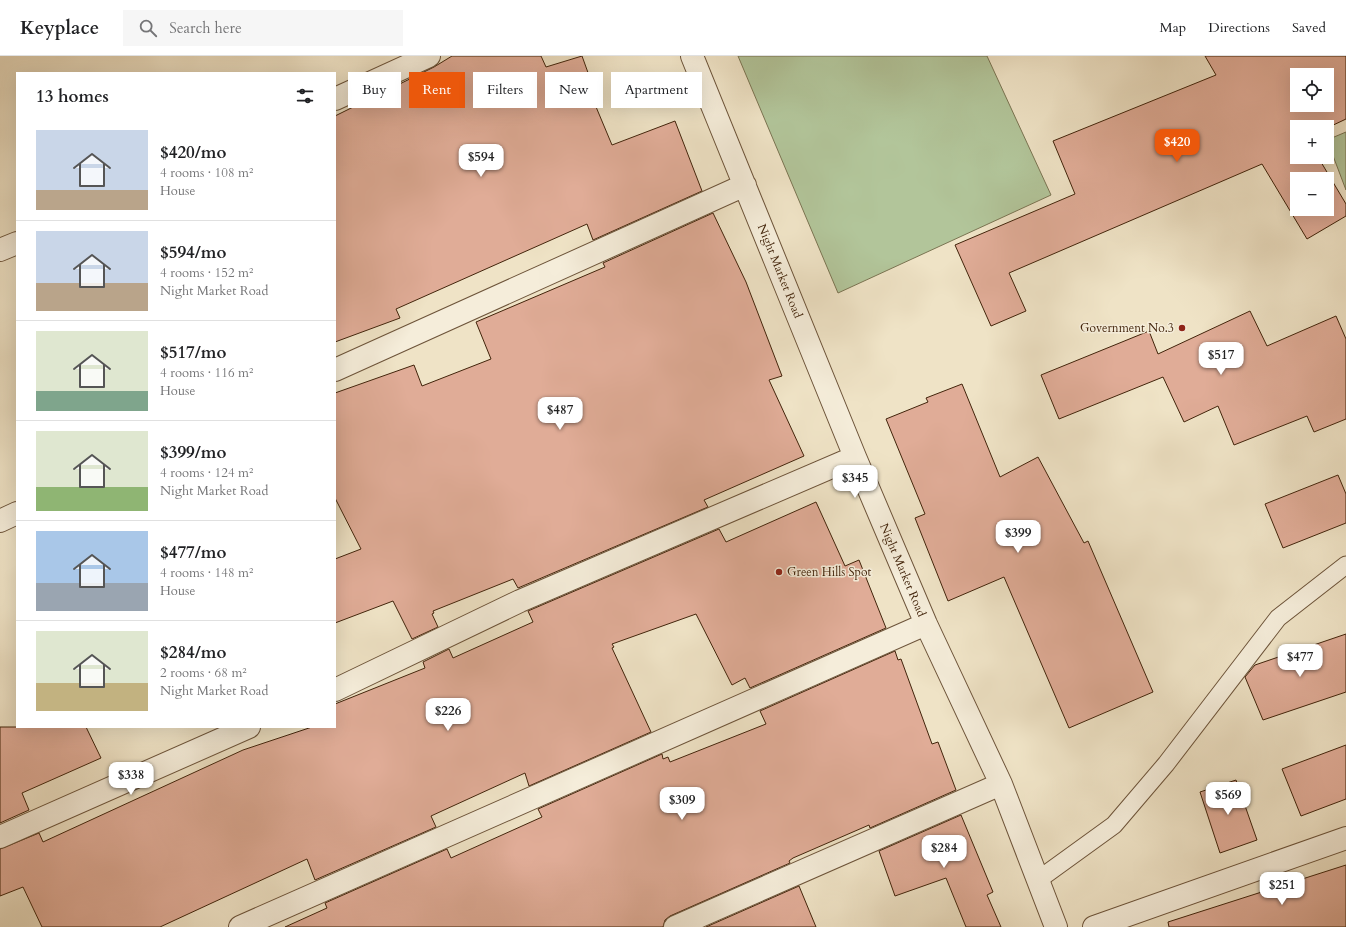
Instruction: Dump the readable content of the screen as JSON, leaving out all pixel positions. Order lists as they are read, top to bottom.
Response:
{
  "streets": {
    "street": ["Night Market Road"]
  },
  "places": ["Government No.3", "Green Hills Spot"],
  "page": {
    "header": "Keyplace",
    "search": "Search here",
    "nav": ["Map", "Directions", "Saved"],
    "map_buttons": ["+", "−"],
    "chip": [
      "Buy",
      "Rent",
      "Filters",
      "New",
      "Apartment"
    ],
    "heading": "13 homes",
    "list": [
      {
        "name": "$420/mo",
        "note": "4 rooms · 108 m² · House"
      },
      {
        "name": "$594/mo",
        "note": "4 rooms · 152 m² · Night Market Road"
      },
      {
        "name": "$517/mo",
        "note": "4 rooms · 116 m² · House"
      },
      {
        "name": "$399/mo",
        "note": "4 rooms · 124 m² · Night Market Road"
      },
      {
        "name": "$477/mo",
        "note": "4 rooms · 148 m² · House"
      },
      {
        "name": "$284/mo",
        "note": "2 rooms · 68 m² · Night Market Road"
      }
    ],
    "price": [
      "$420",
      "$594",
      "$517",
      "$487",
      "$345",
      "$399",
      "$477",
      "$226",
      "$338",
      "$569",
      "$309",
      "$284",
      "$251"
    ]
  }
}
